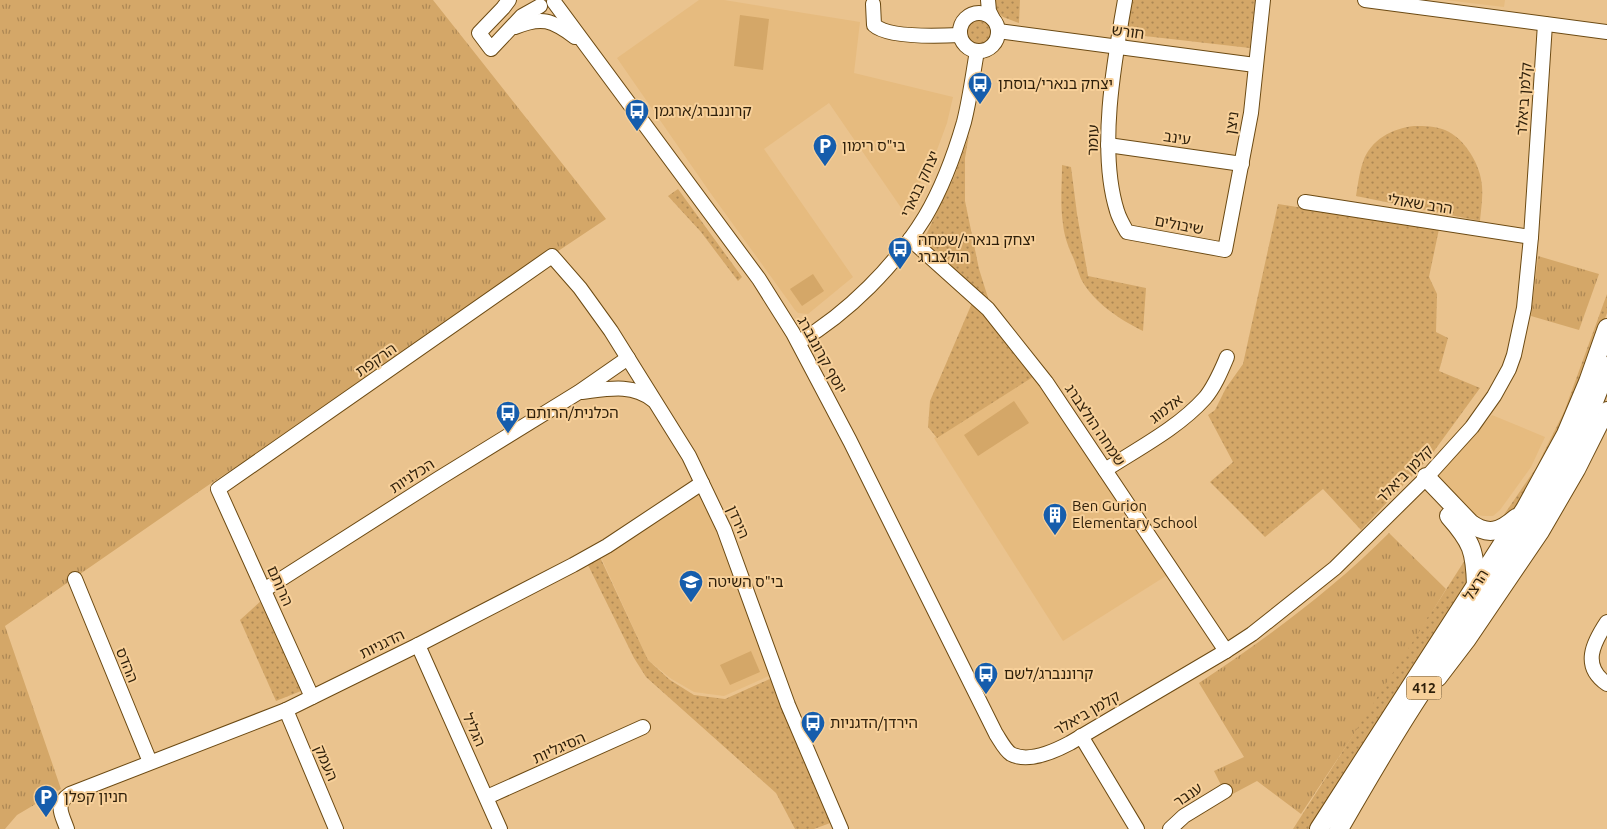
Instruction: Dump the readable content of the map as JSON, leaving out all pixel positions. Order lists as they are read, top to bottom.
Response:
{
  "streets": {
    "main road": ["הרצל", "412"],
    "street": [
      "חורש",
      "קלמן ביאלר",
      "ניצן",
      "עינב",
      "עומר",
      "יצחק בנארי",
      "הרב שאולי",
      "שיבולים",
      "יוסף קרוננברג",
      "הרקפת",
      "אלמוג",
      "שמחה הולצברג",
      "הכלניות",
      "הירדן",
      "הרותם",
      "הדגניות",
      "ההדס",
      "הגליל",
      "הסיגליות",
      "העמק",
      "ענבר"
    ]
  },
  "crossings": [
    ["חורש", "ניצן"],
    ["חורש", "עומר"],
    ["חורש", "יצחק בנארי"],
    ["קלמן ביאלר", "הרב שאולי"],
    ["קלמן ביאלר", "יוסף קרוננברג"],
    ["קלמן ביאלר", "שמחה הולצברג"],
    ["ניצן", "עינב"],
    ["ניצן", "שיבולים"],
    ["עינב", "עומר"],
    ["עומר", "שיבולים"],
    ["יצחק בנארי", "יוסף קרוננברג"],
    ["יצחק בנארי", "שמחה הולצברג"],
    ["הרקפת", "הירדן"],
    ["הרקפת", "הרותם"],
    ["אלמוג", "שמחה הולצברג"],
    ["הכלניות", "הירדן"],
    ["הכלניות", "הרותם"],
    ["הירדן", "הדגניות"],
    ["הרותם", "הדגניות"],
    ["הדגניות", "ההדס"],
    ["הדגניות", "הגליל"],
    ["הדגניות", "העמק"],
    ["הגליל", "הסיגליות"]
  ],
  "places": {
    "bus stop": [
      "יצחק בנארי/בוסתן",
      "קרוננברג/ארגמן",
      "יצחק בנארי/שמחה הולצברג",
      "הכלנית/הרותם",
      "קרוננברג/לשם",
      "הירדן/הדגניות"
    ],
    "parking": ["בי\"ס רימון", "חניון קפלן"],
    "building": ["Ben Gurion Elementary School"],
    "school or university": ["בי\"ס השיטה"]
  }
}
